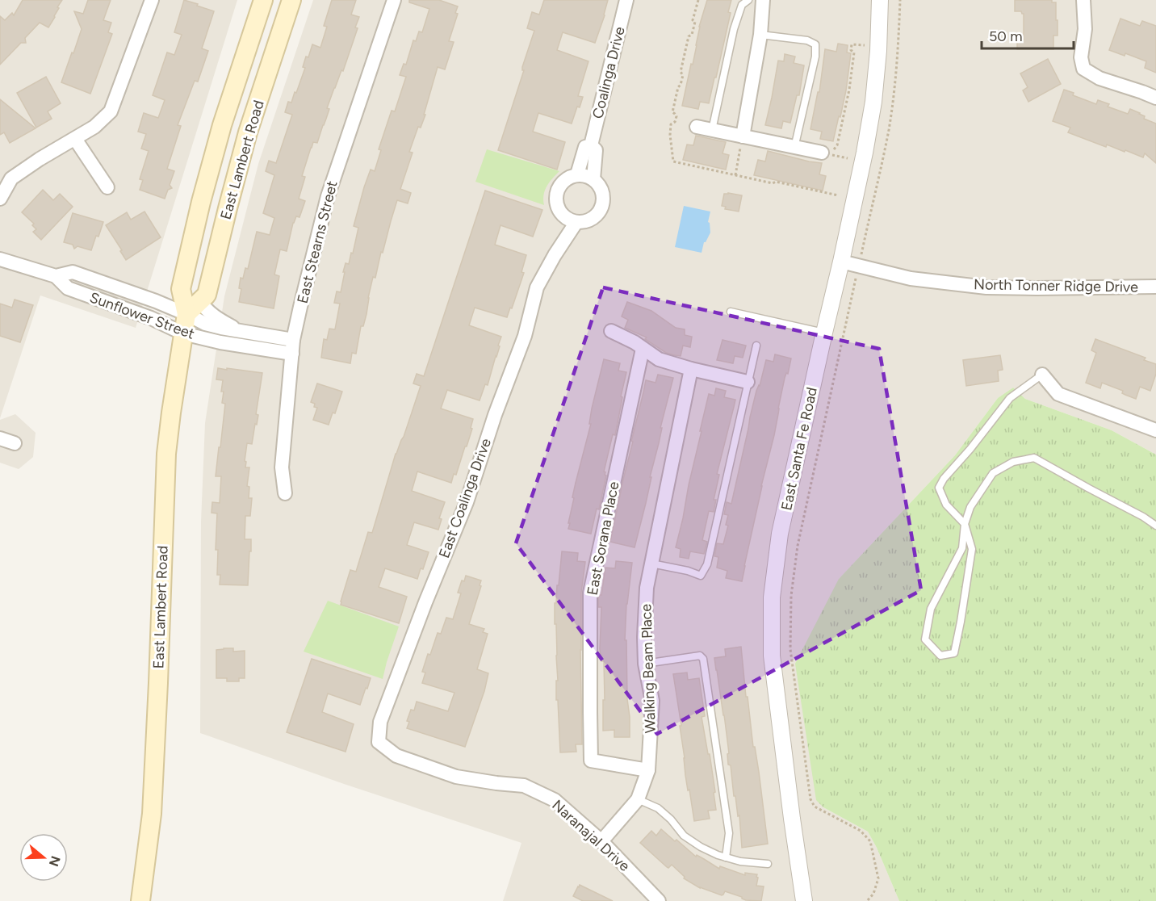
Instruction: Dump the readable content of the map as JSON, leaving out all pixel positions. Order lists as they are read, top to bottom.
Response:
{
  "streets": {
    "main road": ["East Lambert Road"],
    "street": [
      "Coalinga Drive",
      "East Stearns Street",
      "North Tonner Ridge Drive",
      "Sunflower Street",
      "East Santa Fe Road",
      "East Coalinga Drive",
      "East Sorana Place",
      "Walking Beam Place",
      "Naranajal Drive"
    ]
  },
  "crossings": [
    ["Coalinga Drive", "East Coalinga Drive"],
    ["East Lambert Road", "Sunflower Street"],
    ["East Stearns Street", "Sunflower Street"],
    ["North Tonner Ridge Drive", "East Santa Fe Road"],
    ["East Coalinga Drive", "Naranajal Drive"],
    ["East Sorana Place", "Walking Beam Place"],
    ["Walking Beam Place", "Naranajal Drive"]
  ],
  "scale_bar": "50 m",
  "north": "right"
}
